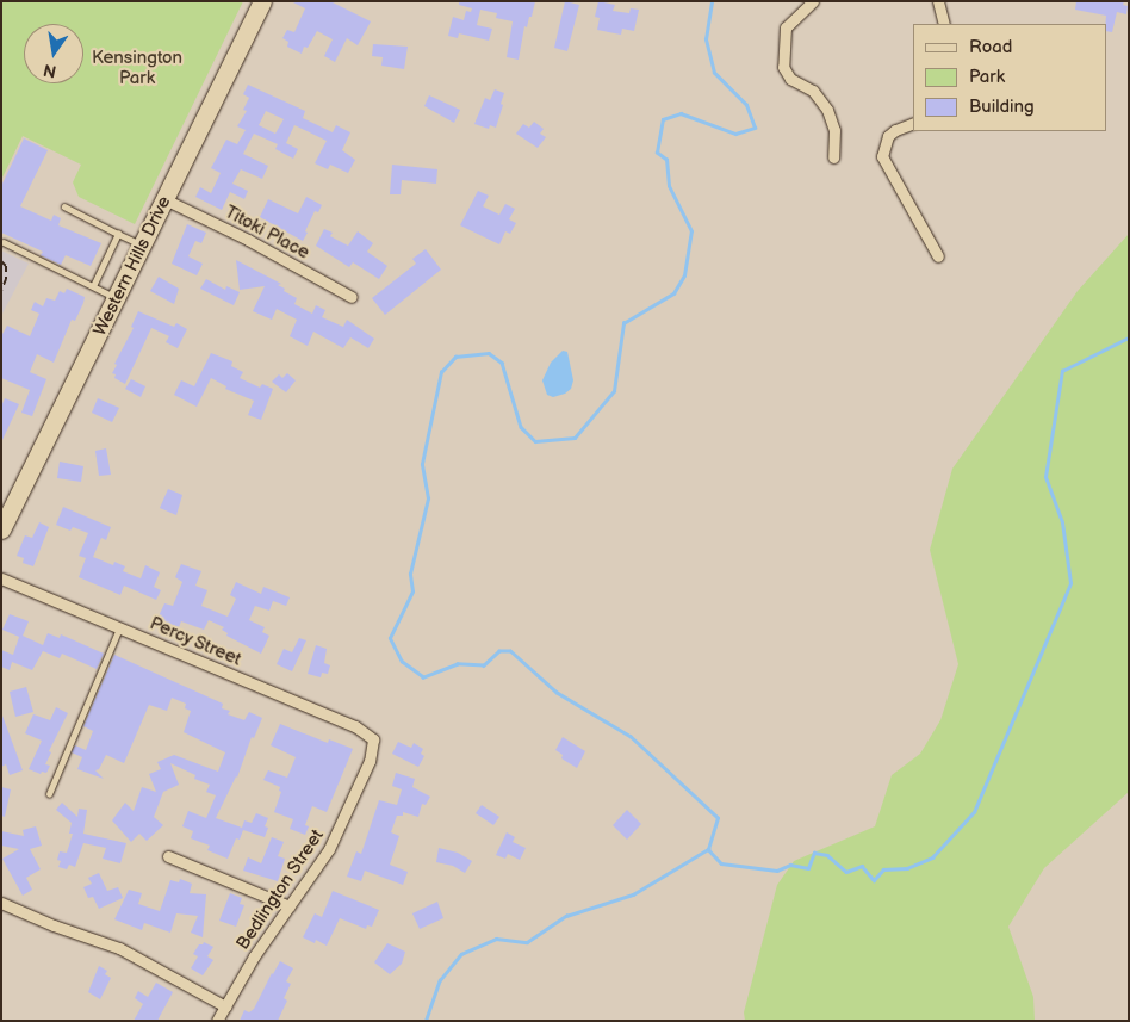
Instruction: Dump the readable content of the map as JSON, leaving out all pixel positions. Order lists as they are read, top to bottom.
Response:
{
  "streets": {
    "highway": ["Western Hills Drive"],
    "street": ["Titoki Place", "Percy Street", "Bedlington Street"]
  },
  "crossings": [
    ["Titoki Place", "Western Hills Drive"],
    ["Percy Street", "Bedlington Street"]
  ],
  "parks": ["Kensington Park"],
  "legend": ["Road", "Park", "Building"],
  "north": "bottom"
}
